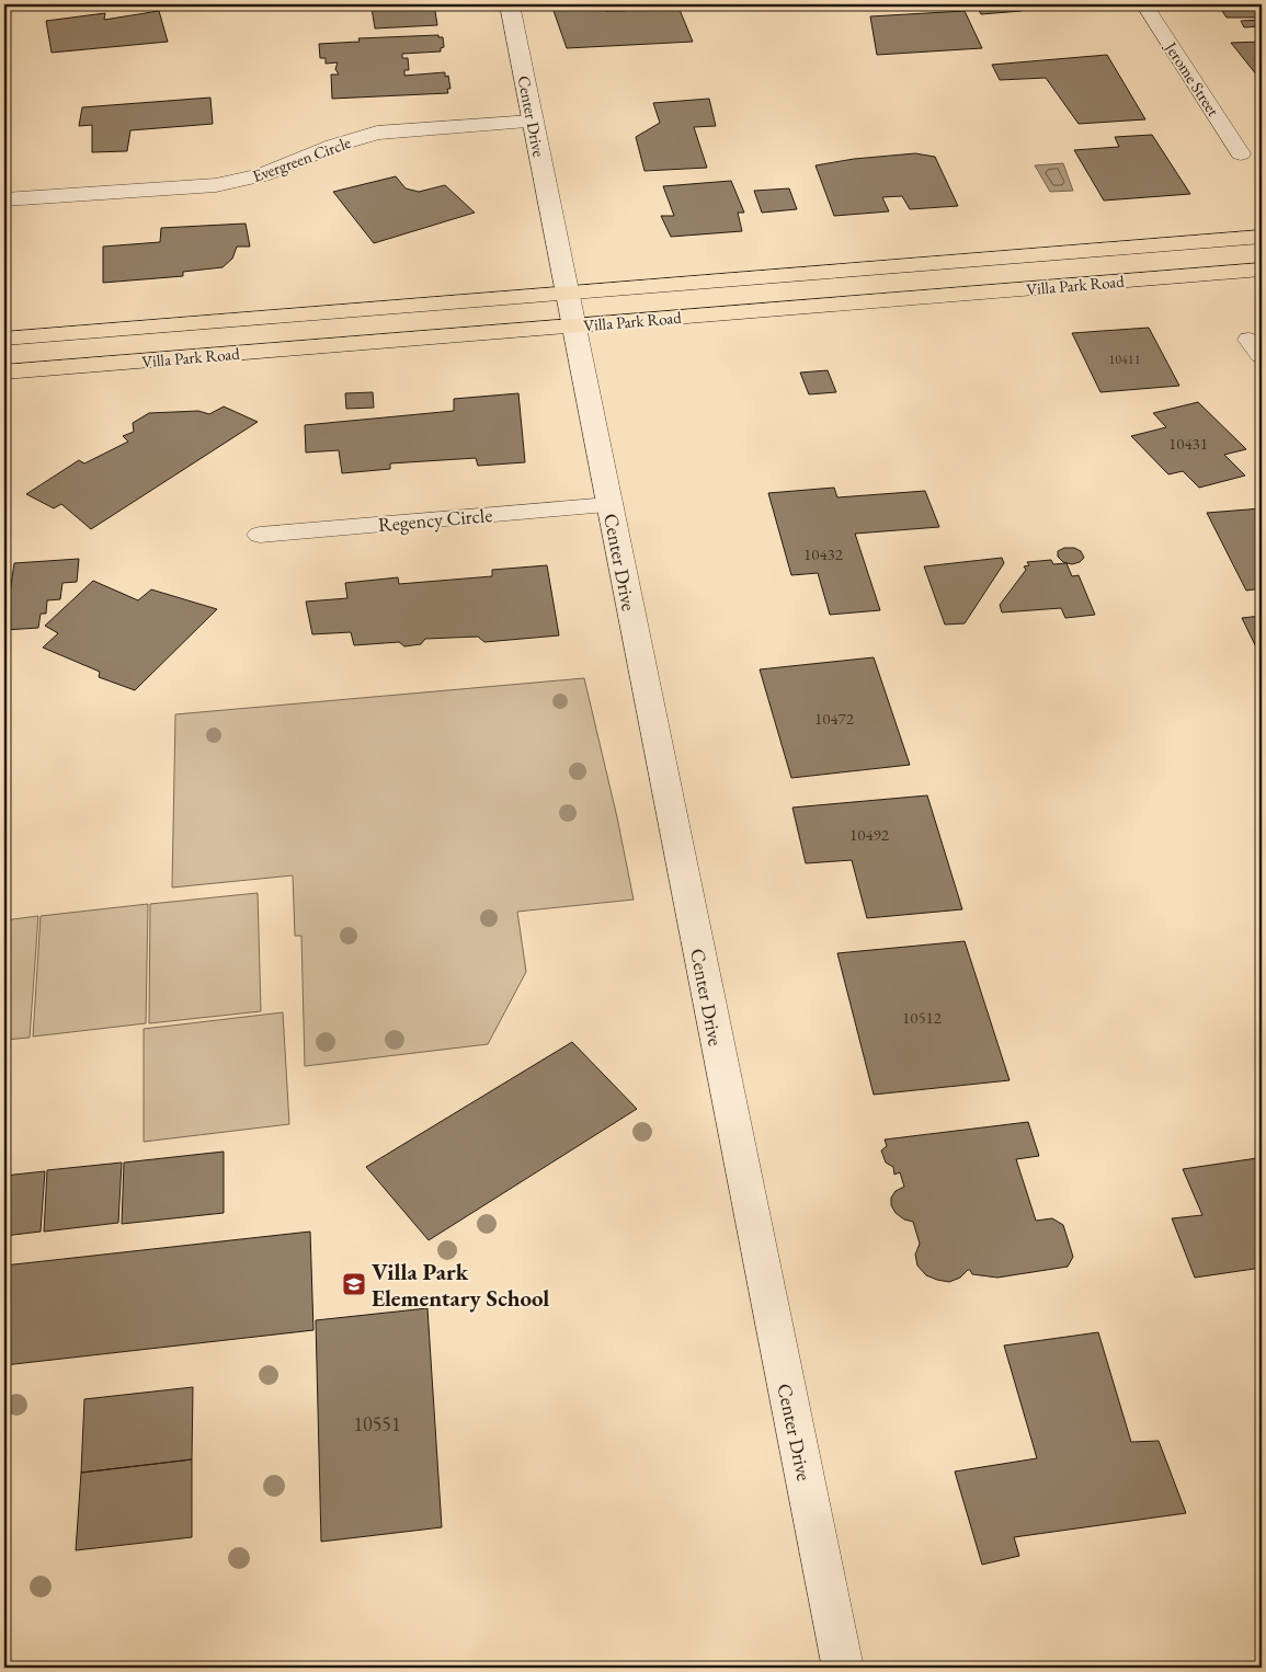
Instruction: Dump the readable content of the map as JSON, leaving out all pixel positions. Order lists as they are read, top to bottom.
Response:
{
  "streets": {
    "main road": ["Villa Park Road"],
    "street": [
      "Jerome Street",
      "Center Drive",
      "Evergreen Circle",
      "Regency Circle"
    ]
  },
  "crossings": [
    ["Center Drive", "Evergreen Circle"],
    ["Center Drive", "Villa Park Road"],
    ["Center Drive", "Regency Circle"]
  ],
  "places": {
    "school or university": ["Villa Park Elementary School"]
  },
  "house_numbers": [
    "10411",
    "10431",
    "10432",
    "10472",
    "10492",
    "10512",
    "10551"
  ]
}
